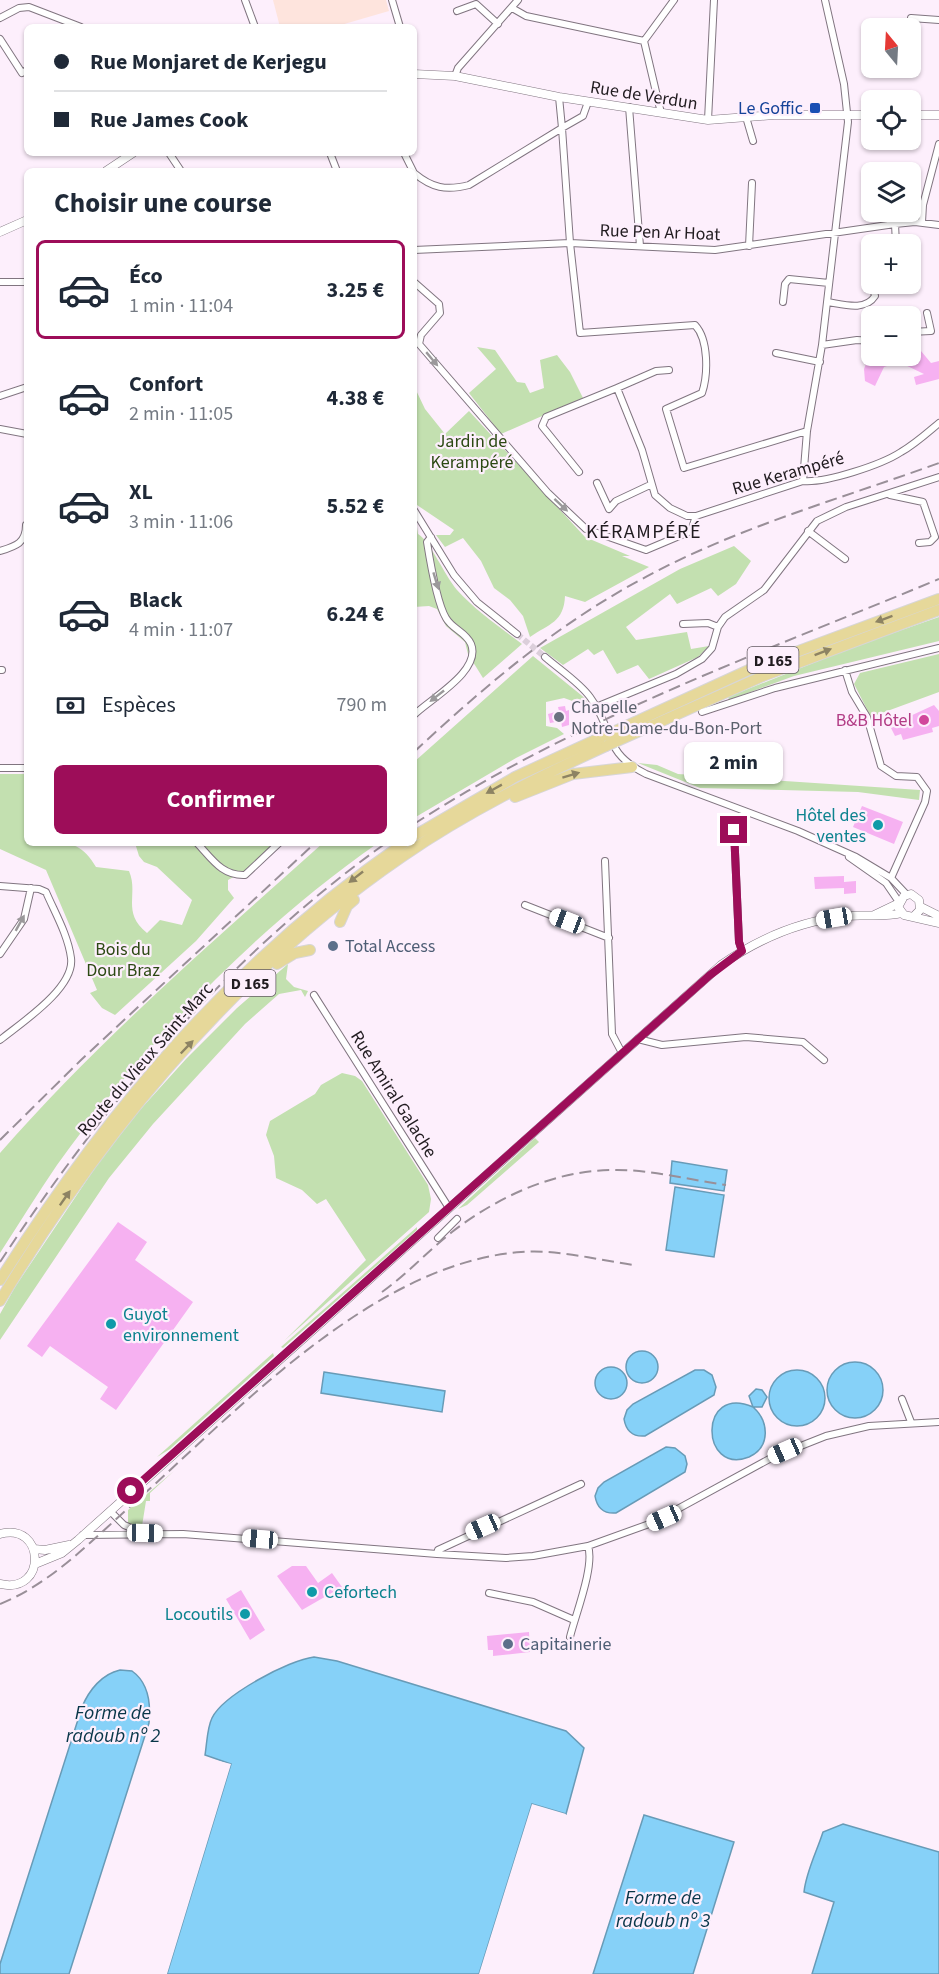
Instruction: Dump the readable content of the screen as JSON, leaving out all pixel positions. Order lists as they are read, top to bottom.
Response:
{
  "streets": {
    "highway": ["D 165", "Route du Vieux Saint-Marc"],
    "street": [
      "Rue de Verdun",
      "Rue Pen Ar Hoat",
      "Rue Kerampéré",
      "Rue Amiral Galache"
    ]
  },
  "districts": ["KÉRAMPÉRÉ"],
  "water": ["Forme de radoub nº 2", "Forme de radoub nº 3"],
  "parks": ["Jardin de Kerampéré", "Bois du Dour Braz"],
  "places": {
    "transit": ["Le Goffic"],
    "other": [
      "Chapelle Notre-Dame-du-Bon-Port",
      "B&B Hôtel",
      "Hôtel des ventes",
      "Total Access",
      "Guyot environnement",
      "Cefortech",
      "Locoutils",
      "Capitainerie"
    ]
  },
  "north": "top",
  "page": {
    "map_buttons": ["+", "−"],
    "banner": ["Rue Monjaret de Kerjegu", "Rue James Cook"],
    "heading": "Choisir une course",
    "list": [
      {
        "name": "Éco",
        "note": "1 min · 11:04",
        "value": "3.25 €"
      },
      {
        "name": "Confort",
        "note": "2 min · 11:05",
        "value": "4.38 €"
      },
      {
        "name": "XL",
        "note": "3 min · 11:06",
        "value": "5.52 €"
      },
      {
        "name": "Black",
        "note": "4 min · 11:07",
        "value": "6.24 €"
      }
    ],
    "pay": ["Espèces", "790 m"],
    "bubble": "2 min",
    "buttons": "Confirmer"
  }
}
